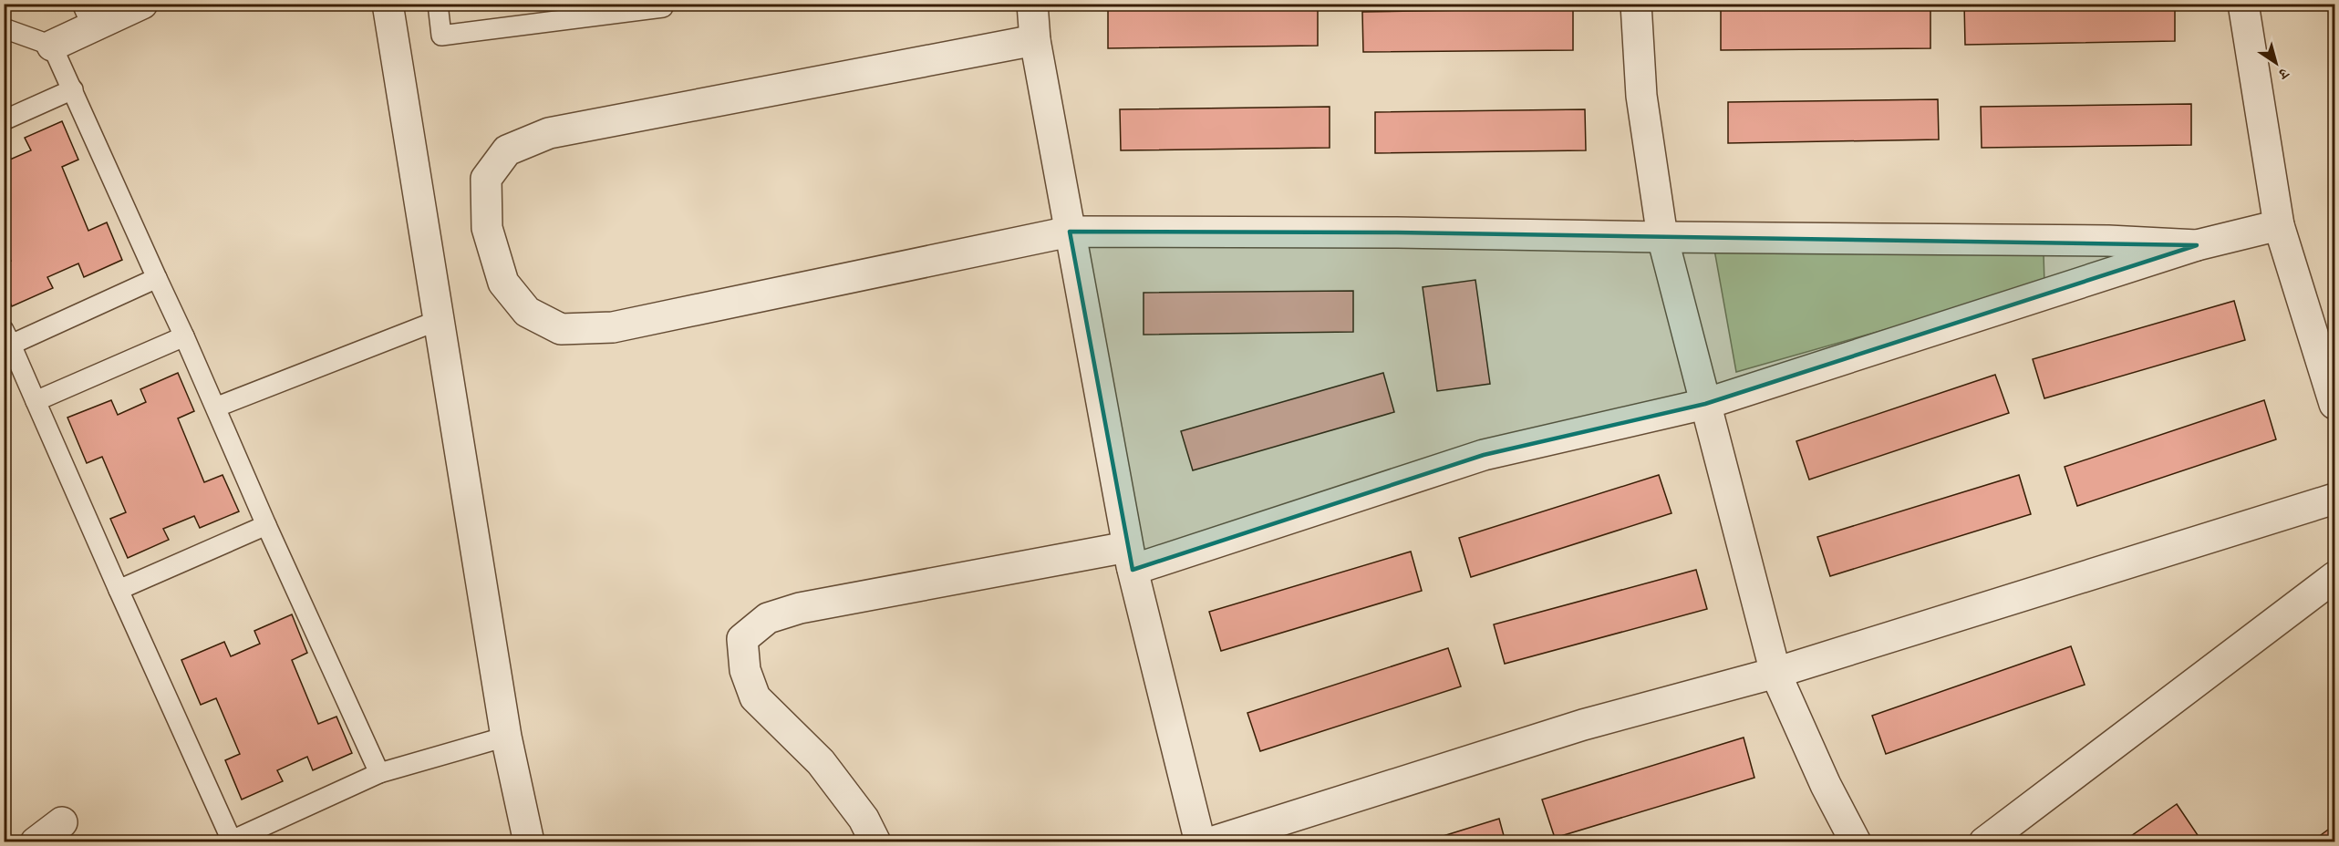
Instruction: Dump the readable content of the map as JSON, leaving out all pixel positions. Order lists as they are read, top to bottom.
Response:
{
  "north": "bottom right"
}
